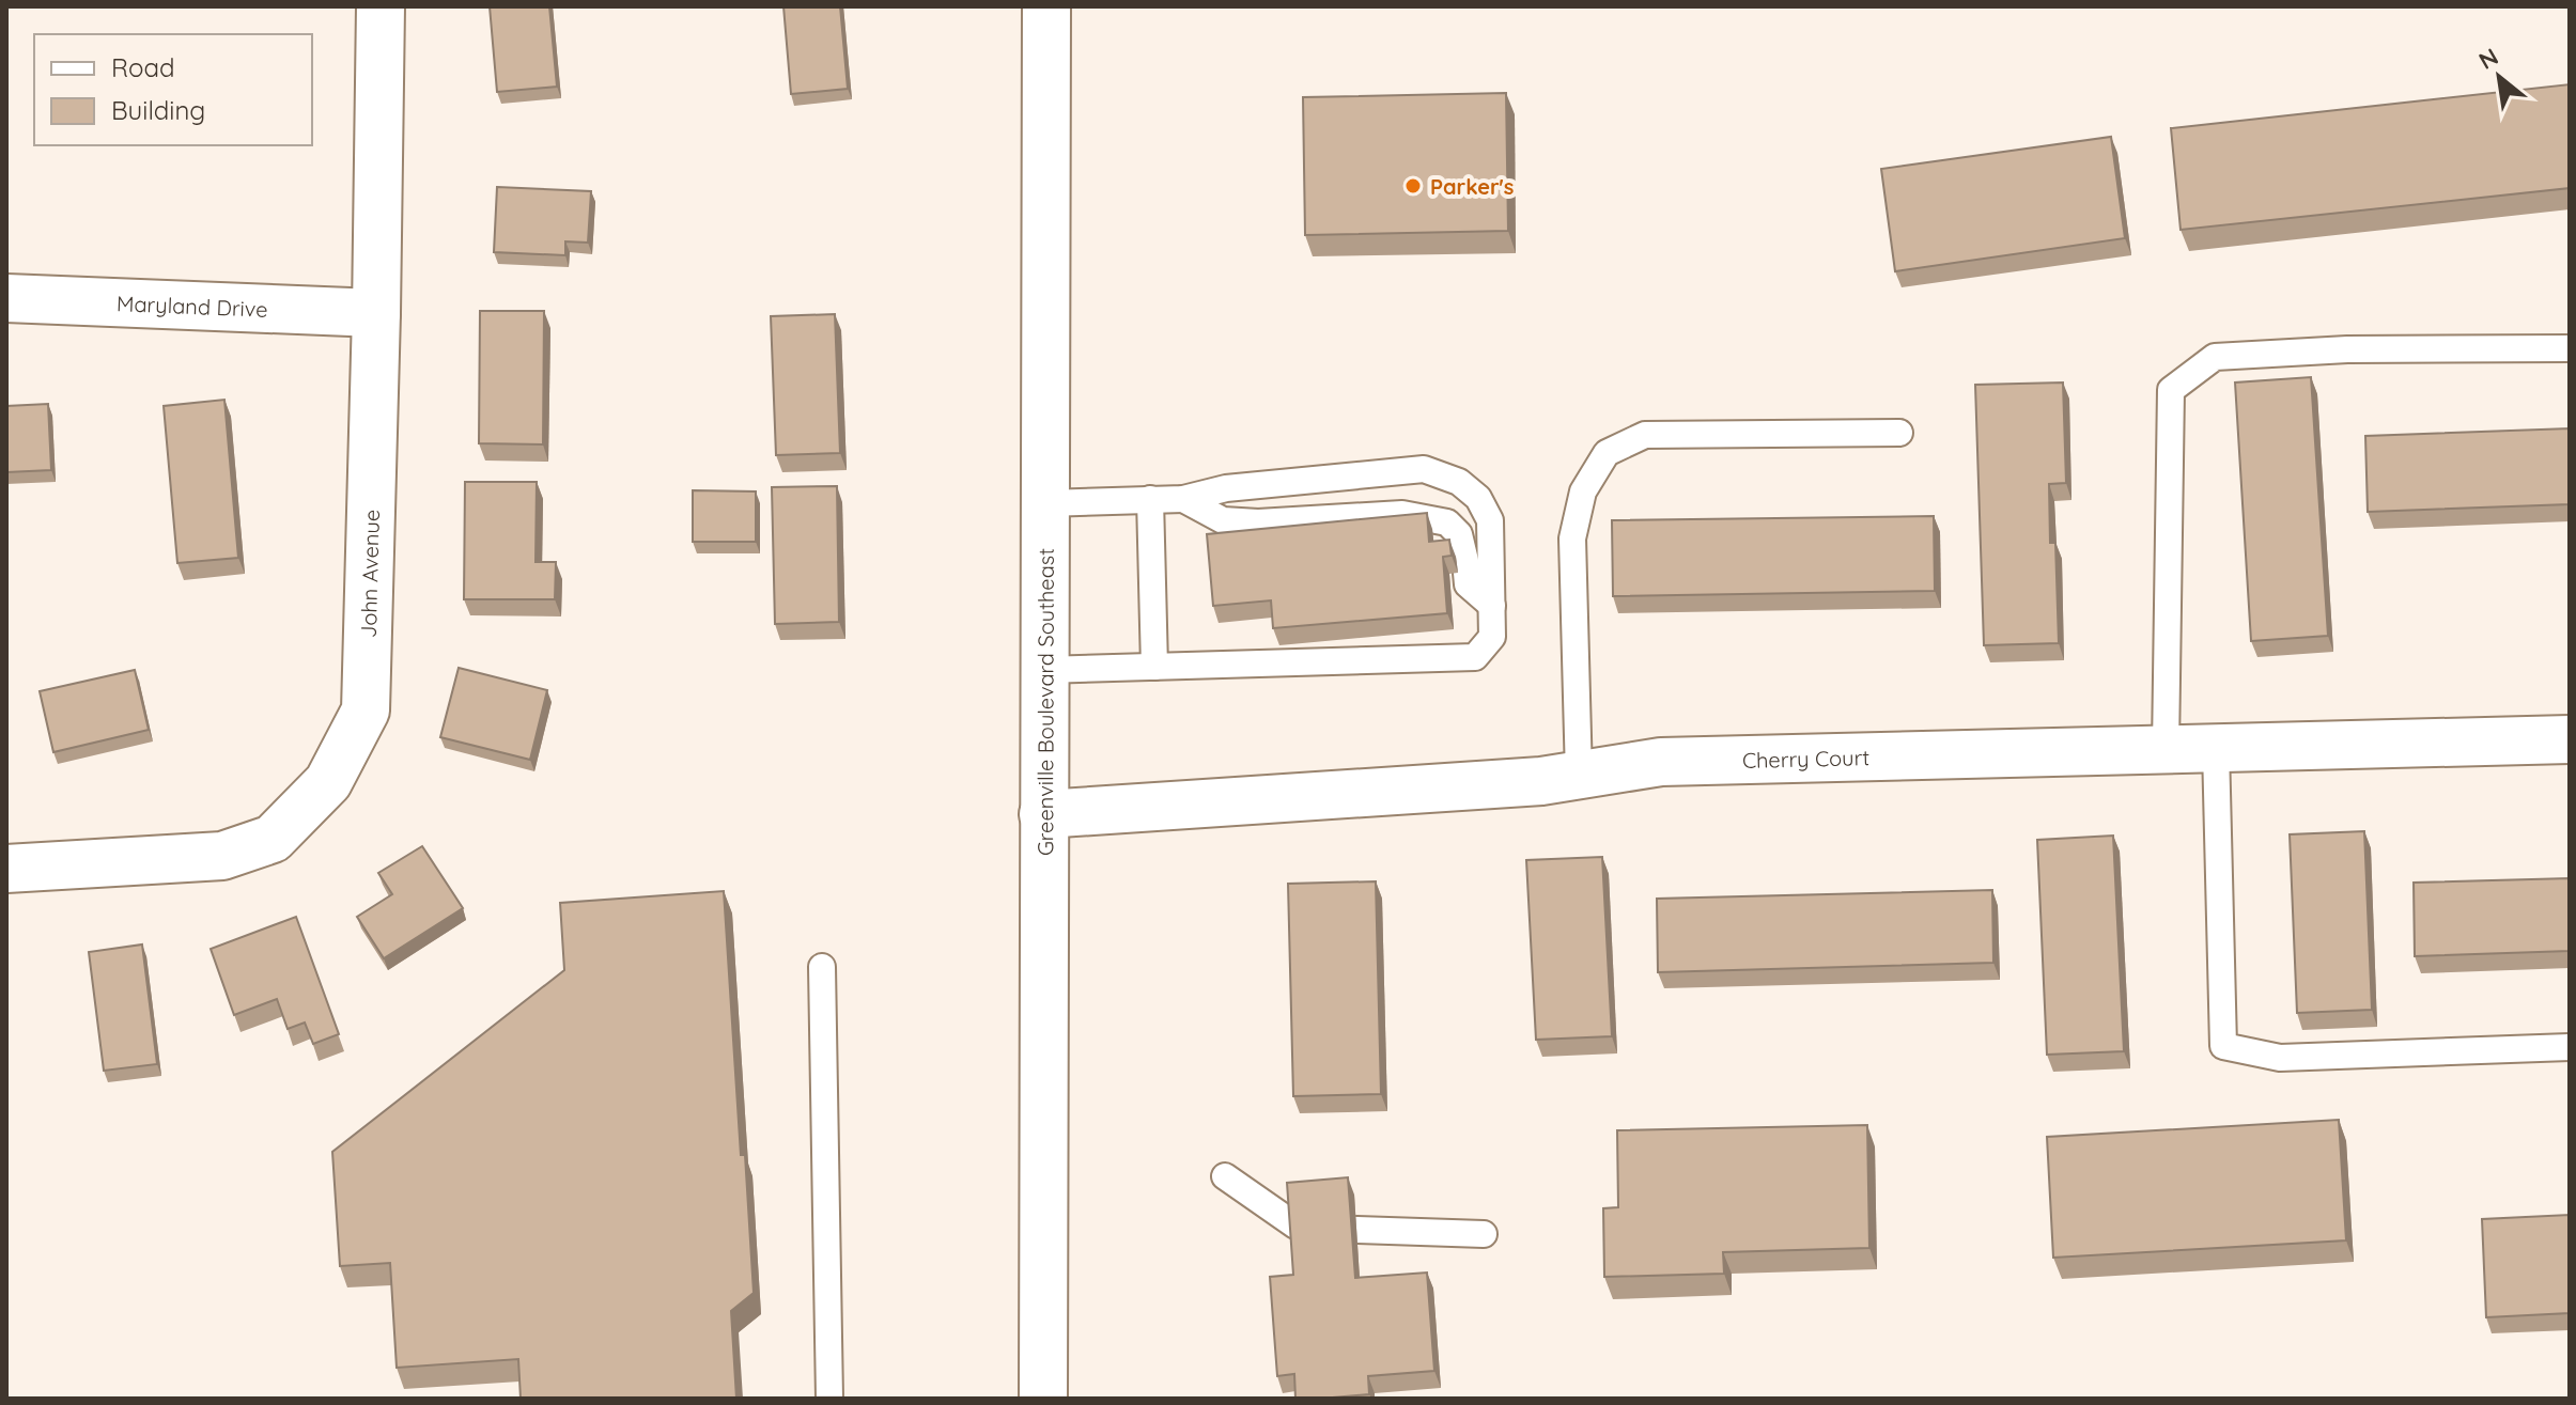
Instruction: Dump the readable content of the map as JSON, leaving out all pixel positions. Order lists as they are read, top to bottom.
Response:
{
  "streets": {
    "main road": [
      "Maryland Drive",
      "John Avenue",
      "Greenville Boulevard Southeast",
      "Cherry Court"
    ]
  },
  "crossings": [
    ["Maryland Drive", "John Avenue"],
    ["Greenville Boulevard Southeast", "Cherry Court"]
  ],
  "places": ["Parker's"],
  "legend": ["Road", "Building"],
  "north": "top left"
}
